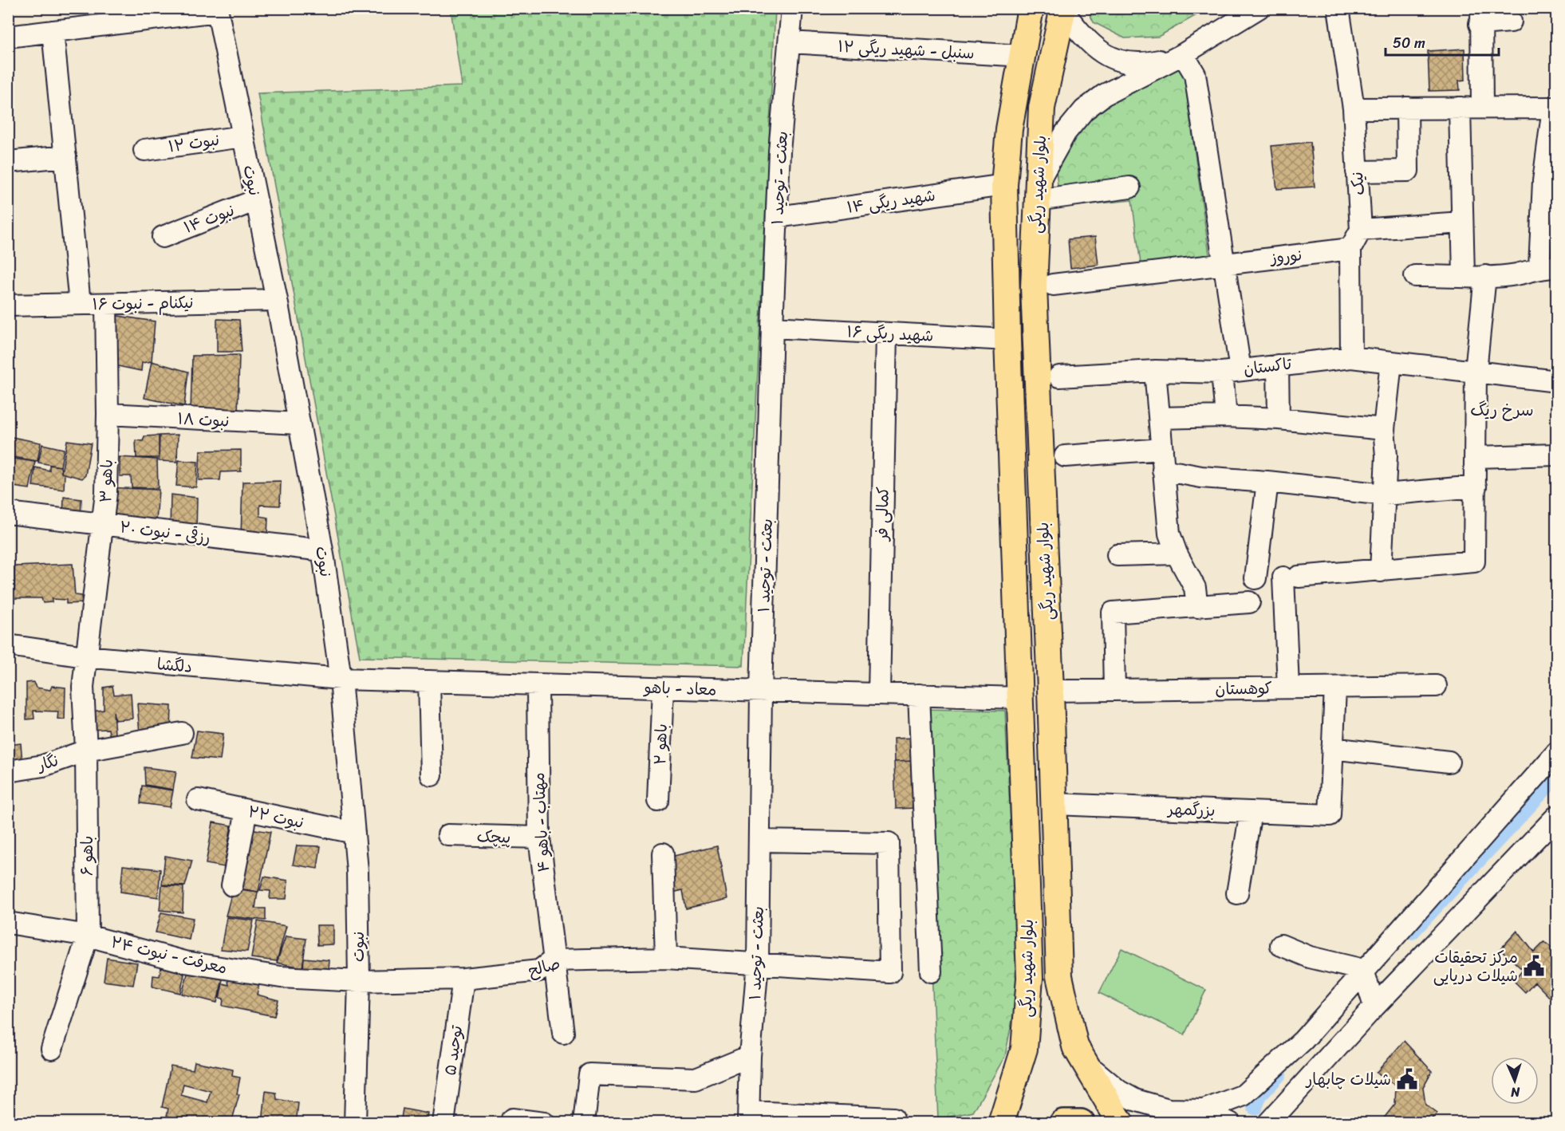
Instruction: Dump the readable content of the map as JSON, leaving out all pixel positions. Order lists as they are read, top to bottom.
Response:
{
  "streets": {
    "main road": ["بلوار شهید ریگی"],
    "street": [
      "سنبل - شهید ریگی ۱۲",
      "نبوت ۱۲",
      "بعثت - توحید ۱",
      "نبوت",
      "نیک",
      "شهید ریگی ۱۴",
      "نبوت ۱۴",
      "نوروز",
      "نیکنام - نبوت ۱۶",
      "شهید ریگی ۱۶",
      "تاکستان",
      "نبوت ۱۸",
      "باهو ۳",
      "کمالی فر",
      "رزقی - نبوت ۲۰",
      "دلگشا",
      "معاد - باهو",
      "کوهستان",
      "باهو ۲",
      "نگار",
      "بزرگمهر",
      "نبوت ۲۲",
      "مهتاب - باهو ۴",
      "پیچک",
      "باهو ۶",
      "معرفت - نبوت ۲۴",
      "صالح",
      "توحید ۵"
    ]
  },
  "crossings": [
    ["سنبل - شهید ریگی ۱۲", "بعثت - توحید ۱"],
    ["سنبل - شهید ریگی ۱۲", "بلوار شهید ریگی"],
    ["نبوت ۱۲", "نبوت"],
    ["بعثت - توحید ۱", "شهید ریگی ۱۴"],
    ["بعثت - توحید ۱", "شهید ریگی ۱۶"],
    ["بعثت - توحید ۱", "معاد - باهو"],
    ["بعثت - توحید ۱", "صالح"],
    ["نبوت", "نبوت ۱۴"],
    ["نبوت", "نیکنام - نبوت ۱۶"],
    ["نبوت", "نبوت ۱۸"],
    ["نبوت", "رزقی - نبوت ۲۰"],
    ["نبوت", "دلگشا"],
    ["نبوت", "معاد - باهو"],
    ["نبوت", "نبوت ۲۲"],
    ["نبوت", "معرفت - نبوت ۲۴"],
    ["نبوت", "صالح"],
    ["بلوار شهید ریگی", "شهید ریگی ۱۴"],
    ["بلوار شهید ریگی", "شهید ریگی ۱۶"],
    ["بلوار شهید ریگی", "معاد - باهو"],
    ["بلوار شهید ریگی", "کوهستان"],
    ["بلوار شهید ریگی", "بزرگمهر"],
    ["نیکنام - نبوت ۱۶", "باهو ۳"],
    ["شهید ریگی ۱۶", "کمالی فر"],
    ["نبوت ۱۸", "باهو ۳"],
    ["باهو ۳", "رزقی - نبوت ۲۰"],
    ["باهو ۳", "دلگشا"],
    ["باهو ۳", "باهو ۶"],
    ["کمالی فر", "معاد - باهو"],
    ["دلگشا", "معاد - باهو"],
    ["دلگشا", "باهو ۶"],
    ["معاد - باهو", "باهو ۲"],
    ["معاد - باهو", "مهتاب - باهو ۴"],
    ["نگار", "باهو ۶"],
    ["مهتاب - باهو ۴", "پیچک"],
    ["مهتاب - باهو ۴", "صالح"],
    ["باهو ۶", "معرفت - نبوت ۲۴"],
    ["معرفت - نبوت ۲۴", "صالح"],
    ["صالح", "توحید ۵"]
  ],
  "districts": ["سرخ ریگ"],
  "places": {
    "public building": ["مرکز تحقیقات شیلات دریایی", "شیلات چابهار"]
  },
  "scale_bar": "50 m",
  "north": "bottom"
}
